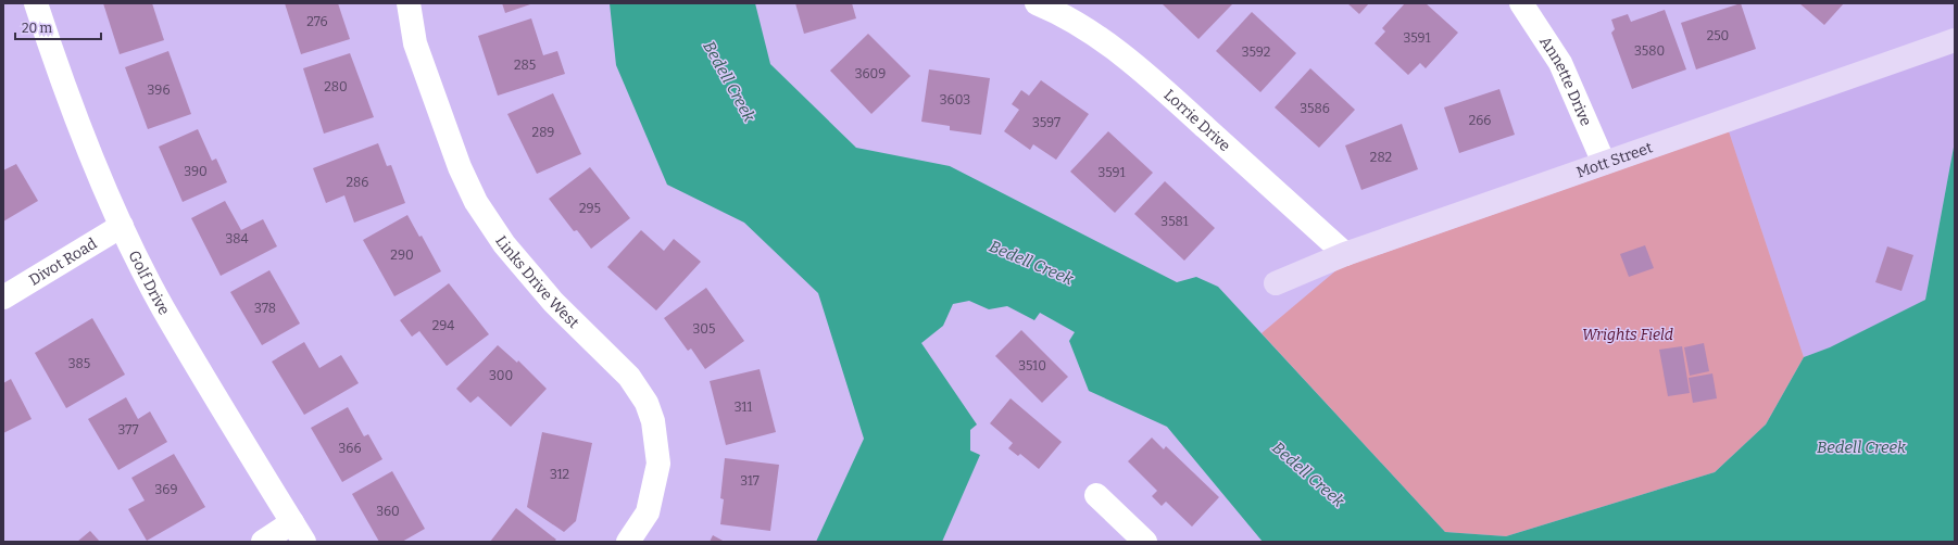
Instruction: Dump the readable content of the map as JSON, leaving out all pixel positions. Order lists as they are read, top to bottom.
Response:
{
  "streets": {
    "street": [
      "Annette Drive",
      "Lorrie Drive",
      "Mott Street",
      "Divot Road",
      "Links Drive West",
      "Golf Drive"
    ]
  },
  "crossings": [
    ["Annette Drive", "Mott Street"],
    ["Lorrie Drive", "Mott Street"],
    ["Divot Road", "Golf Drive"]
  ],
  "water": ["Bedell Creek"],
  "parks": ["Wrights Field"],
  "house_numbers": [
    "276",
    "250",
    "3591",
    "3580",
    "3592",
    "285",
    "3609",
    "280",
    "396",
    "3603",
    "3586",
    "266",
    "3597",
    "289",
    "282",
    "390",
    "3591",
    "286",
    "295",
    "3581",
    "384",
    "290",
    "378",
    "294",
    "305",
    "385",
    "3510",
    "300",
    "311",
    "377",
    "366",
    "312",
    "317",
    "369",
    "360"
  ],
  "scale_bar": "20 m"
}
